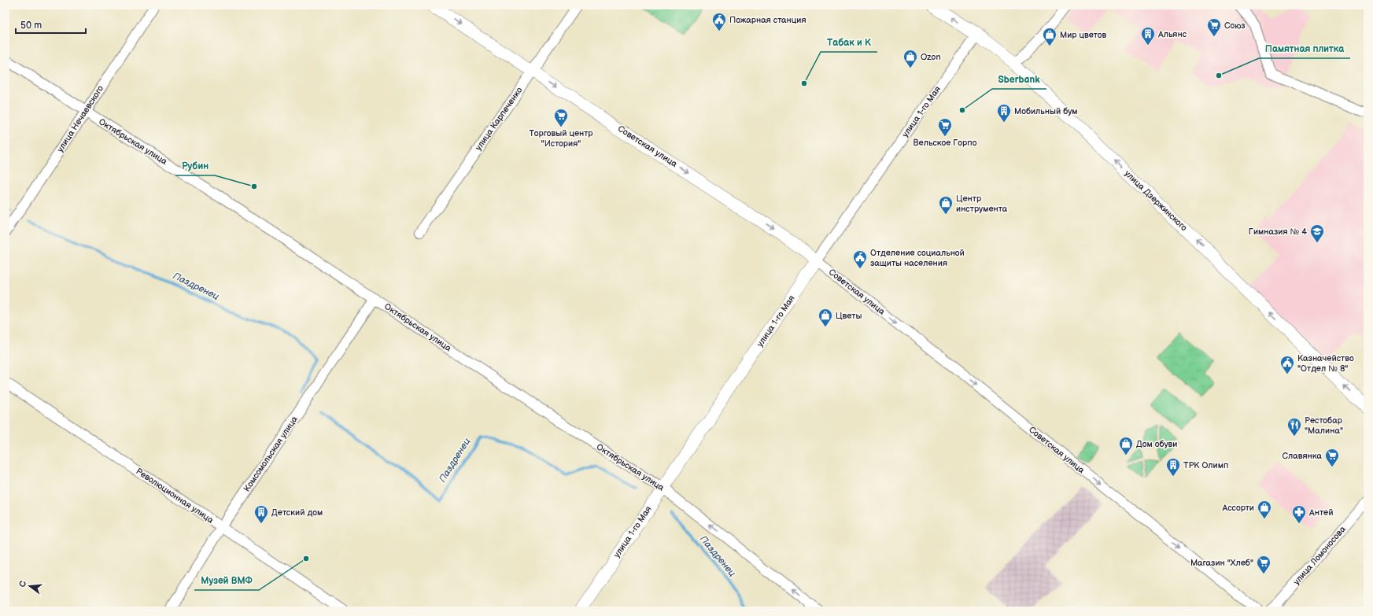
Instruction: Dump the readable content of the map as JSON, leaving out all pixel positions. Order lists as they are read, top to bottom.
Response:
{
  "streets": {
    "main road": ["улица 1-го Мая", "Советская улица", "улица Дзержинского"],
    "street": [
      "улица Нечаевского",
      "улица Карпеченко",
      "Октябрьская улица",
      "Комсомольская улица",
      "Революционная улица",
      "улица Ломоносова"
    ]
  },
  "crossings": [
    ["улица 1-го Мая", "Октябрьская улица"],
    ["улица 1-го Мая", "Советская улица"],
    ["улица 1-го Мая", "улица Дзержинского"],
    ["улица Нечаевского", "Октябрьская улица"],
    ["улица Карпеченко", "Советская улица"],
    ["Октябрьская улица", "Комсомольская улица"],
    ["Комсомольская улица", "Революционная улица"]
  ],
  "one_way": ["Советская улица", "улица Дзержинского"],
  "water": ["Паздренец"],
  "places": {
    "public building": ["Пожарная станция", "Отделение социальной защиты населения", "Казначейство \"Отдел № 8\""],
    "supermarket": [
      "Союз",
      "Торговый центр \"История\"",
      "Вельское Горпо",
      "Славянка",
      "Магазин \"Хлеб\""
    ],
    "building": [
      "Альянс",
      "Мобильный бум",
      "ТРК Олимп",
      "Детский дом"
    ],
    "shop": [
      "Мир цветов",
      "Ozon",
      "Центр инструмента",
      "Цветы",
      "Дом обуви",
      "Ассорти"
    ],
    "other": [
      "Памятная плитка",
      "Табак и К",
      "Sberbank",
      "Рубин",
      "Музей ВМФ"
    ],
    "school or university": ["Гимназия № 4"],
    "restaurant": ["Рестобар \"Малина\""],
    "pharmacy": ["Антей"]
  },
  "scale_bar": "50 m",
  "north": "left"
}
